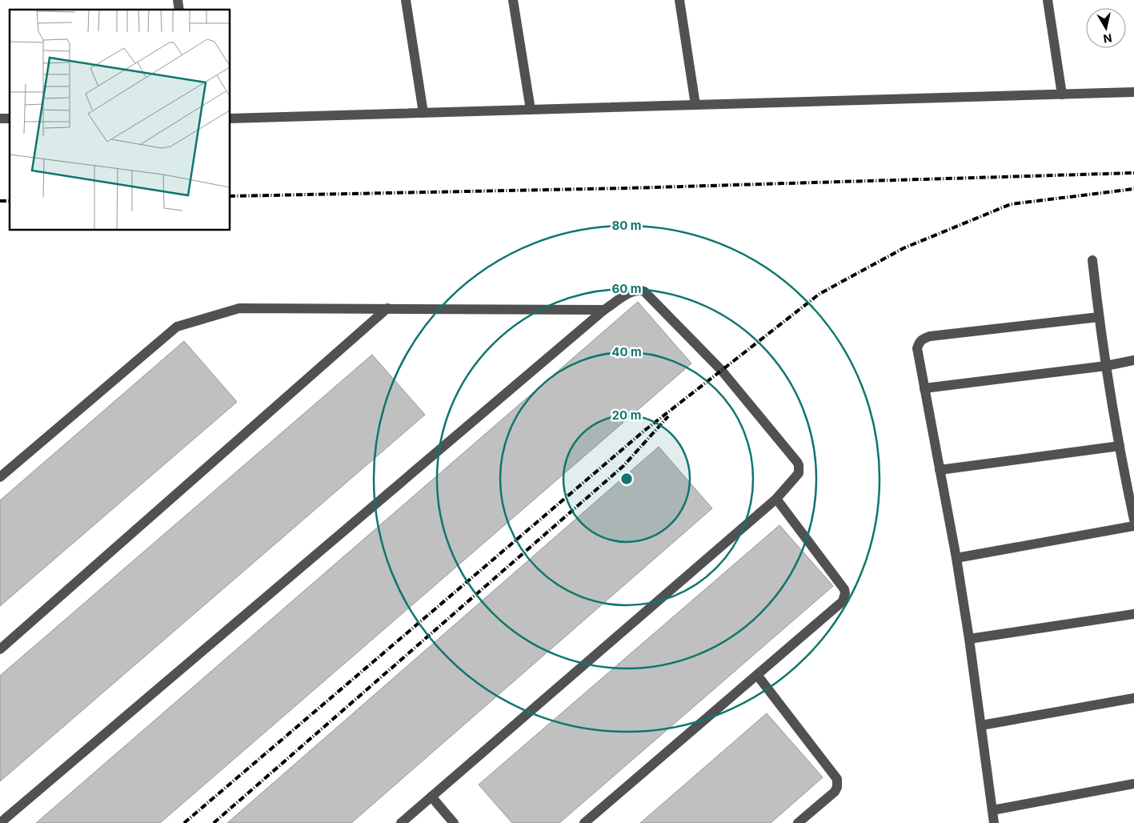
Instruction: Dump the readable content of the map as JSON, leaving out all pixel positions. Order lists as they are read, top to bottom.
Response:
{
  "north": "bottom",
  "rings": [
    "80 m",
    "60 m",
    "40 m",
    "20 m"
  ]
}
